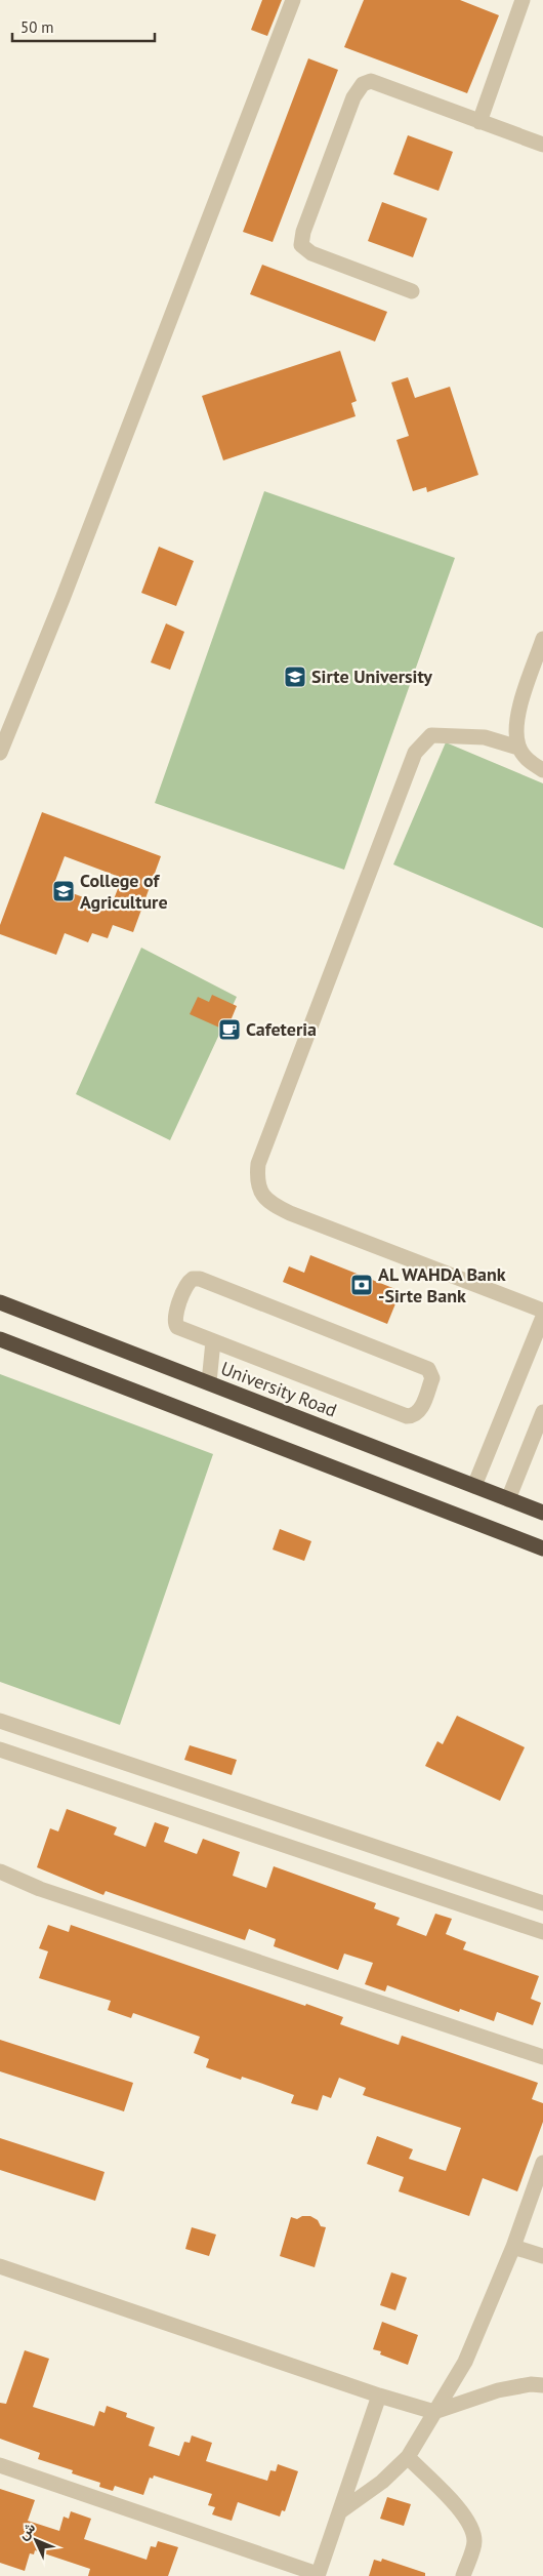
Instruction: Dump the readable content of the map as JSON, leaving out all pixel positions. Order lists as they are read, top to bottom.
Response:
{
  "streets": {
    "highway": ["University Road"]
  },
  "places": {
    "school or university": ["Sirte University", "College of Agriculture"],
    "cafe": ["Cafeteria"],
    "bank": ["AL WAHDA Bank -Sirte Bank"]
  },
  "scale_bar": "50 m",
  "north": "top left"
}
